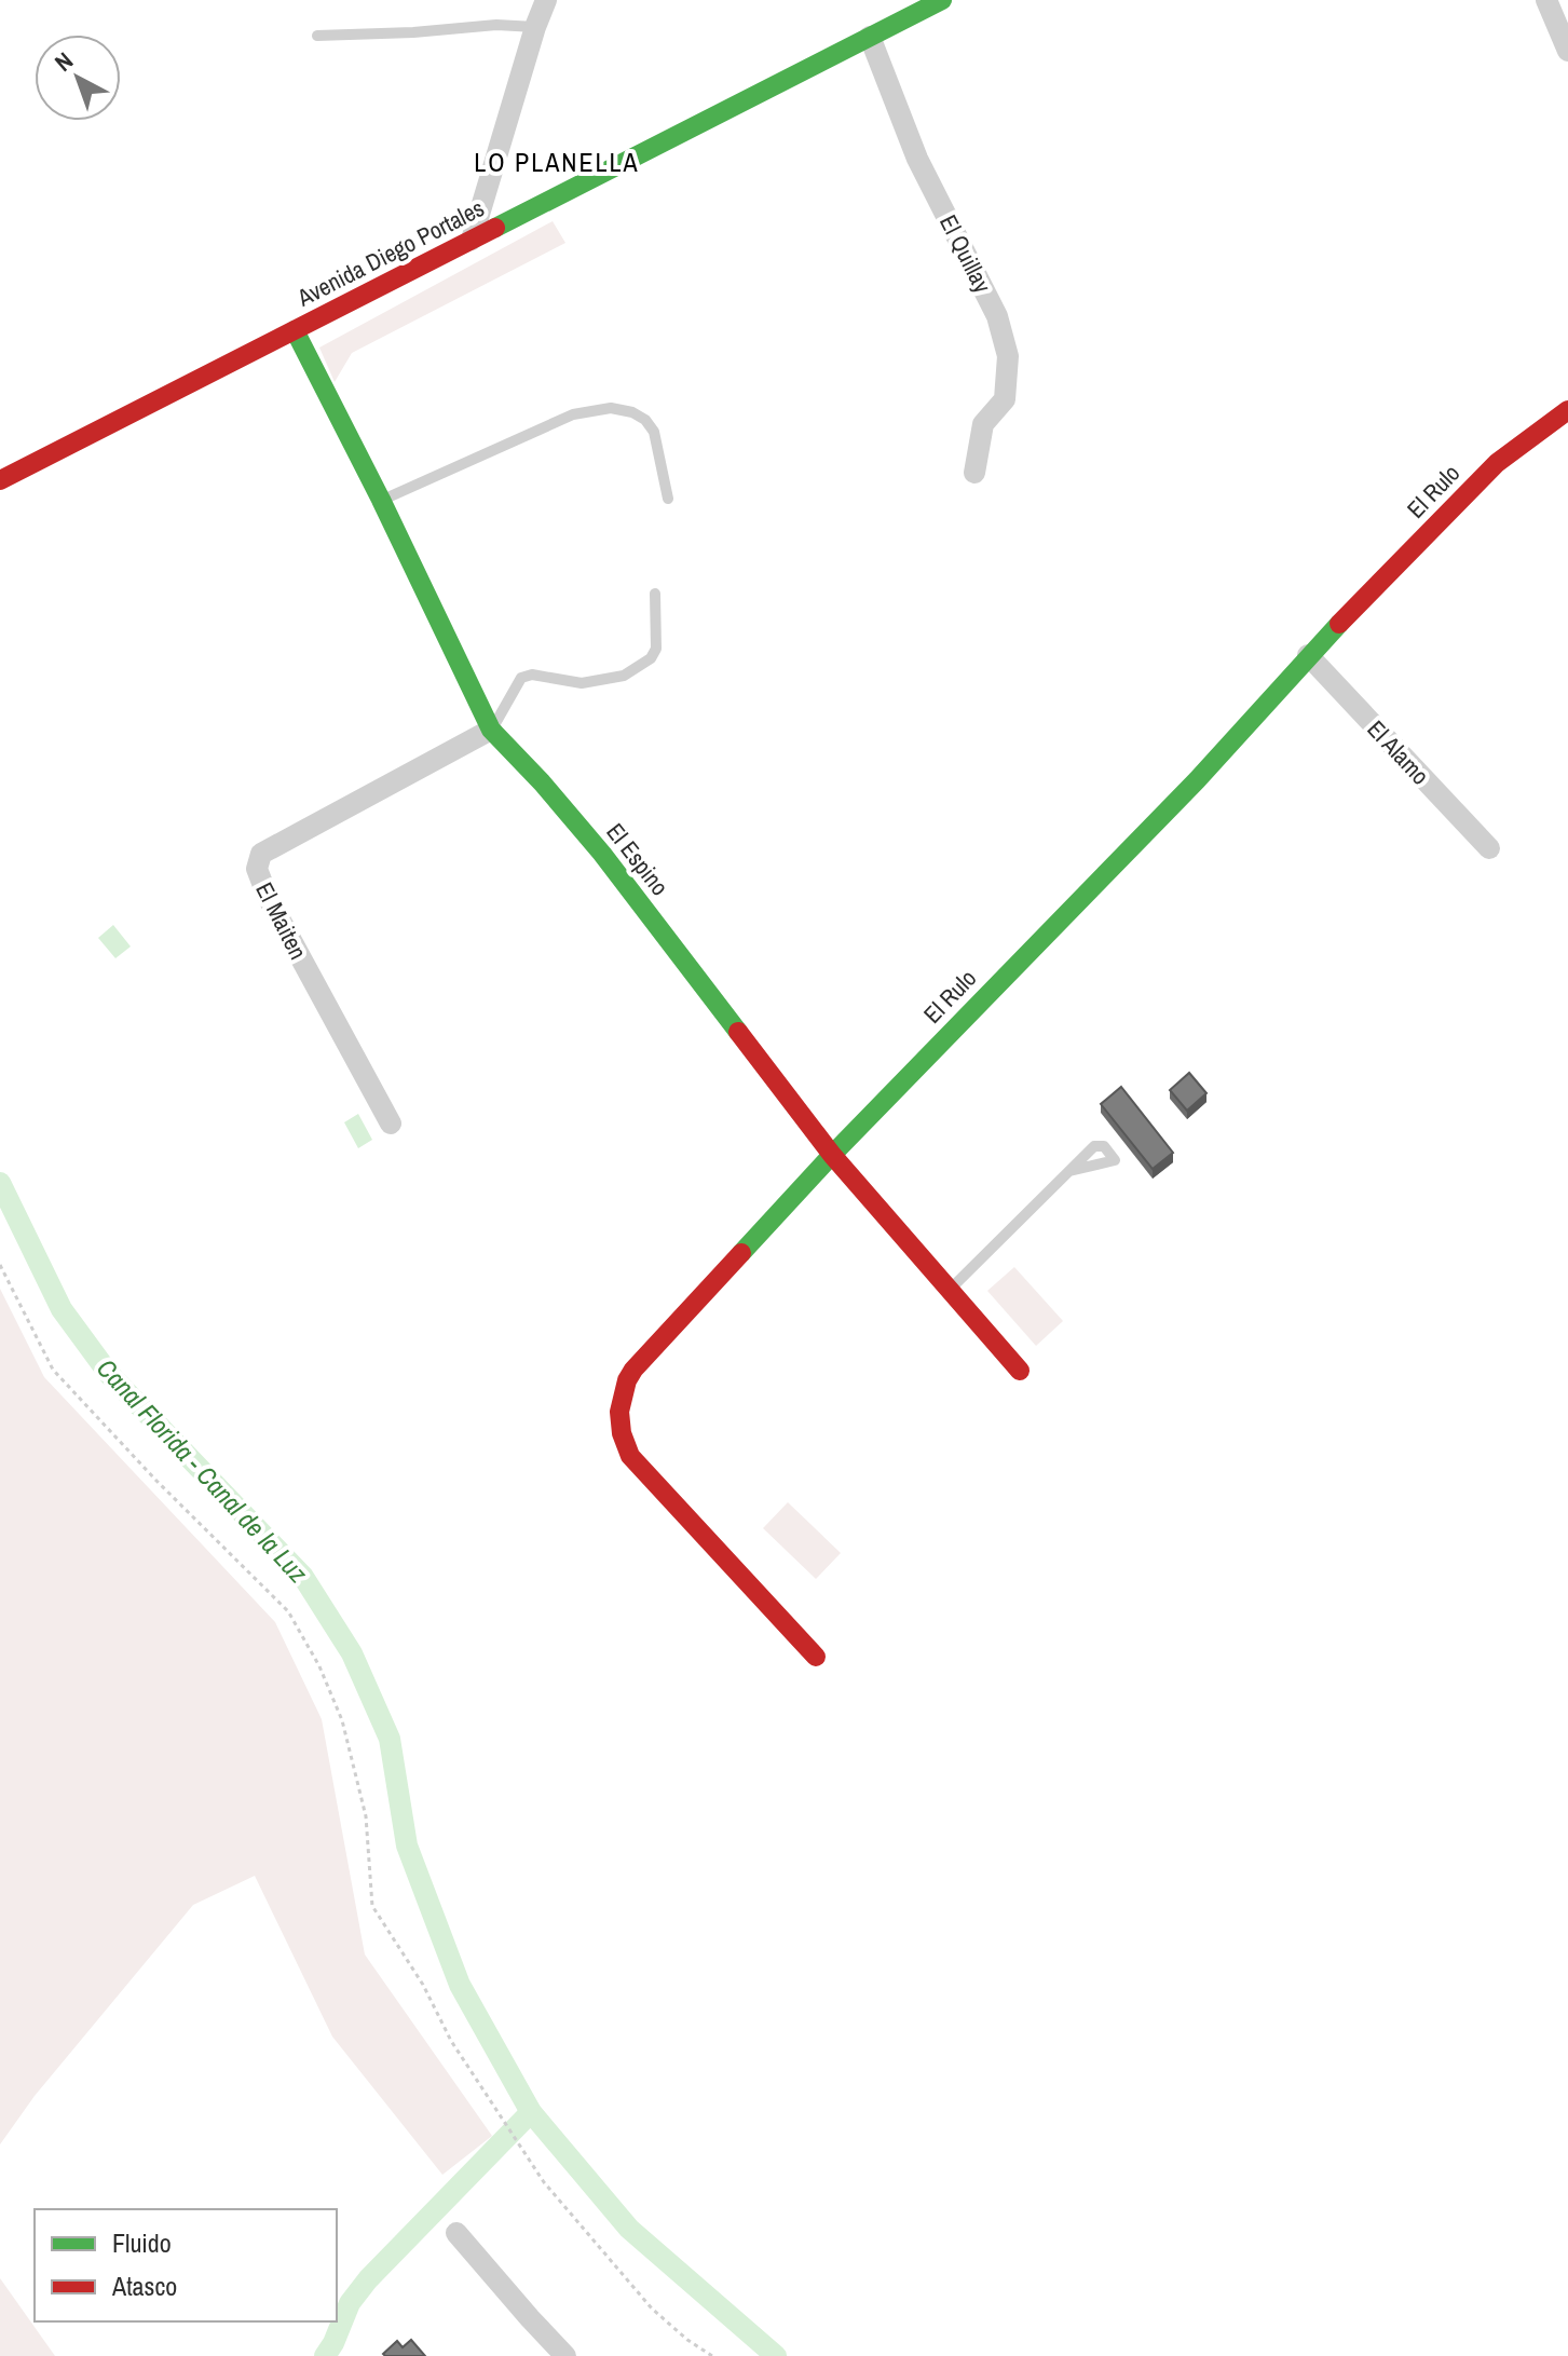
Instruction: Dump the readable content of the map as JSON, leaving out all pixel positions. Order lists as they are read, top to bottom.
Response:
{
  "streets": {
    "street": [
      "Avenida Diego Portales",
      "El Quillay",
      "El Rulo",
      "El Alamo",
      "El Espino",
      "El Maiten"
    ]
  },
  "crossings": [
    ["Avenida Diego Portales", "El Quillay"],
    ["Avenida Diego Portales", "El Espino"],
    ["El Rulo", "El Alamo"],
    ["El Rulo", "El Espino"],
    ["El Espino", "El Maiten"]
  ],
  "districts": ["LO PLANELLA"],
  "water": ["Canal Florida - Canal de la Luz"],
  "legend": ["Fluido", "Atasco"],
  "north": "top left"
}
